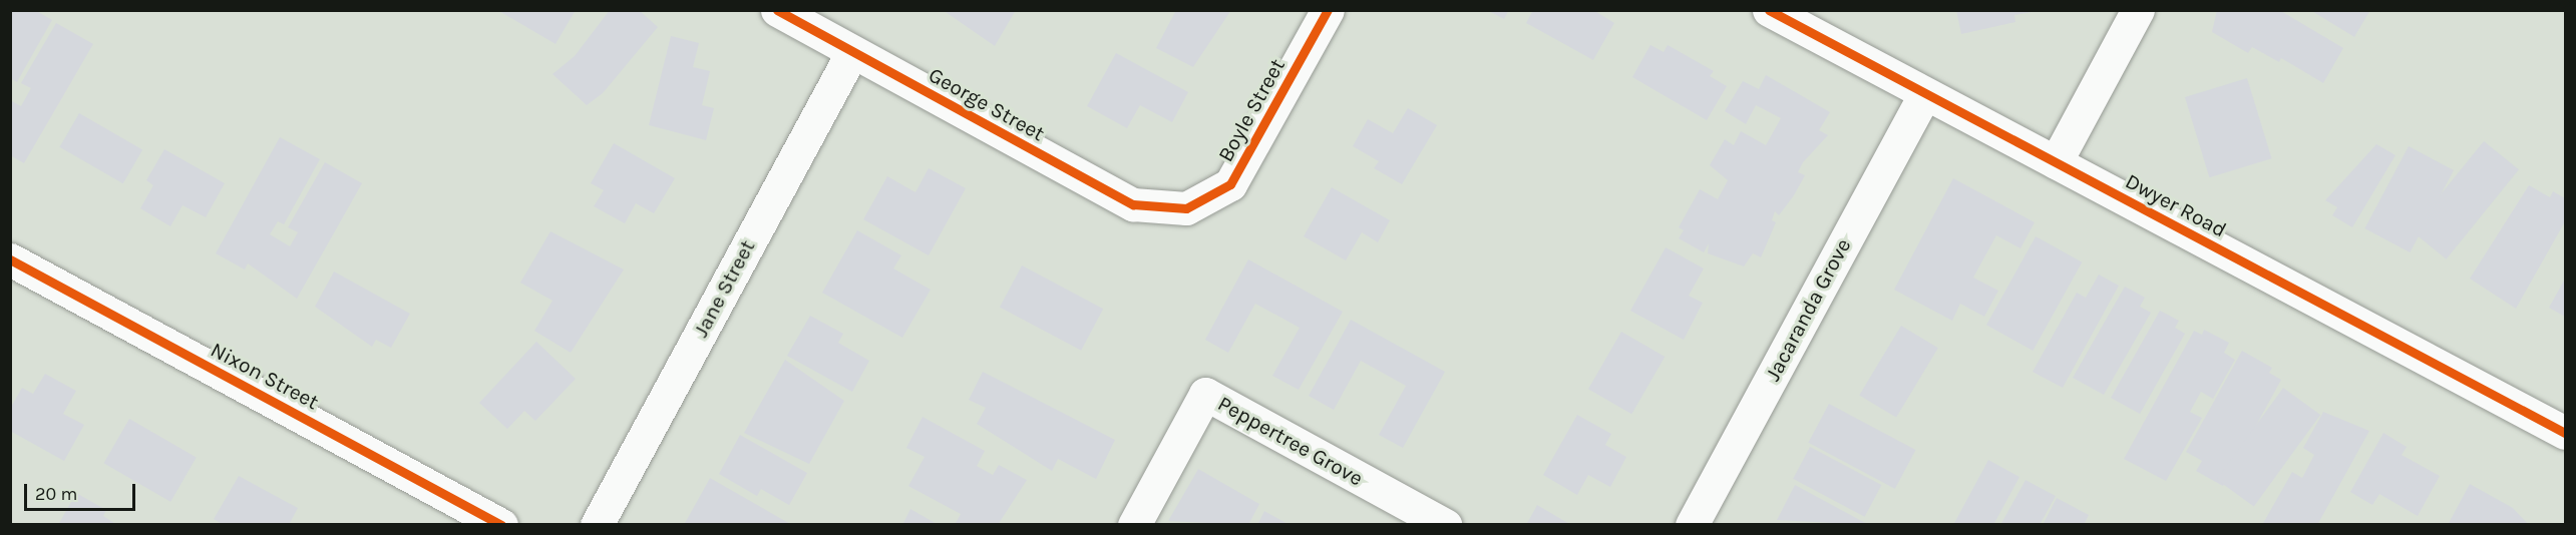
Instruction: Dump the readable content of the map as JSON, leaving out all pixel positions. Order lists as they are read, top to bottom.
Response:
{
  "streets": {
    "street": [
      "George Street",
      "Boyle Street",
      "Dwyer Road",
      "Jane Street",
      "Jacaranda Grove",
      "Nixon Street",
      "Peppertree Grove"
    ]
  },
  "crossings": [
    ["George Street", "Boyle Street"],
    ["George Street", "Jane Street"],
    ["Dwyer Road", "Jacaranda Grove"]
  ],
  "scale_bar": "20 m"
}
